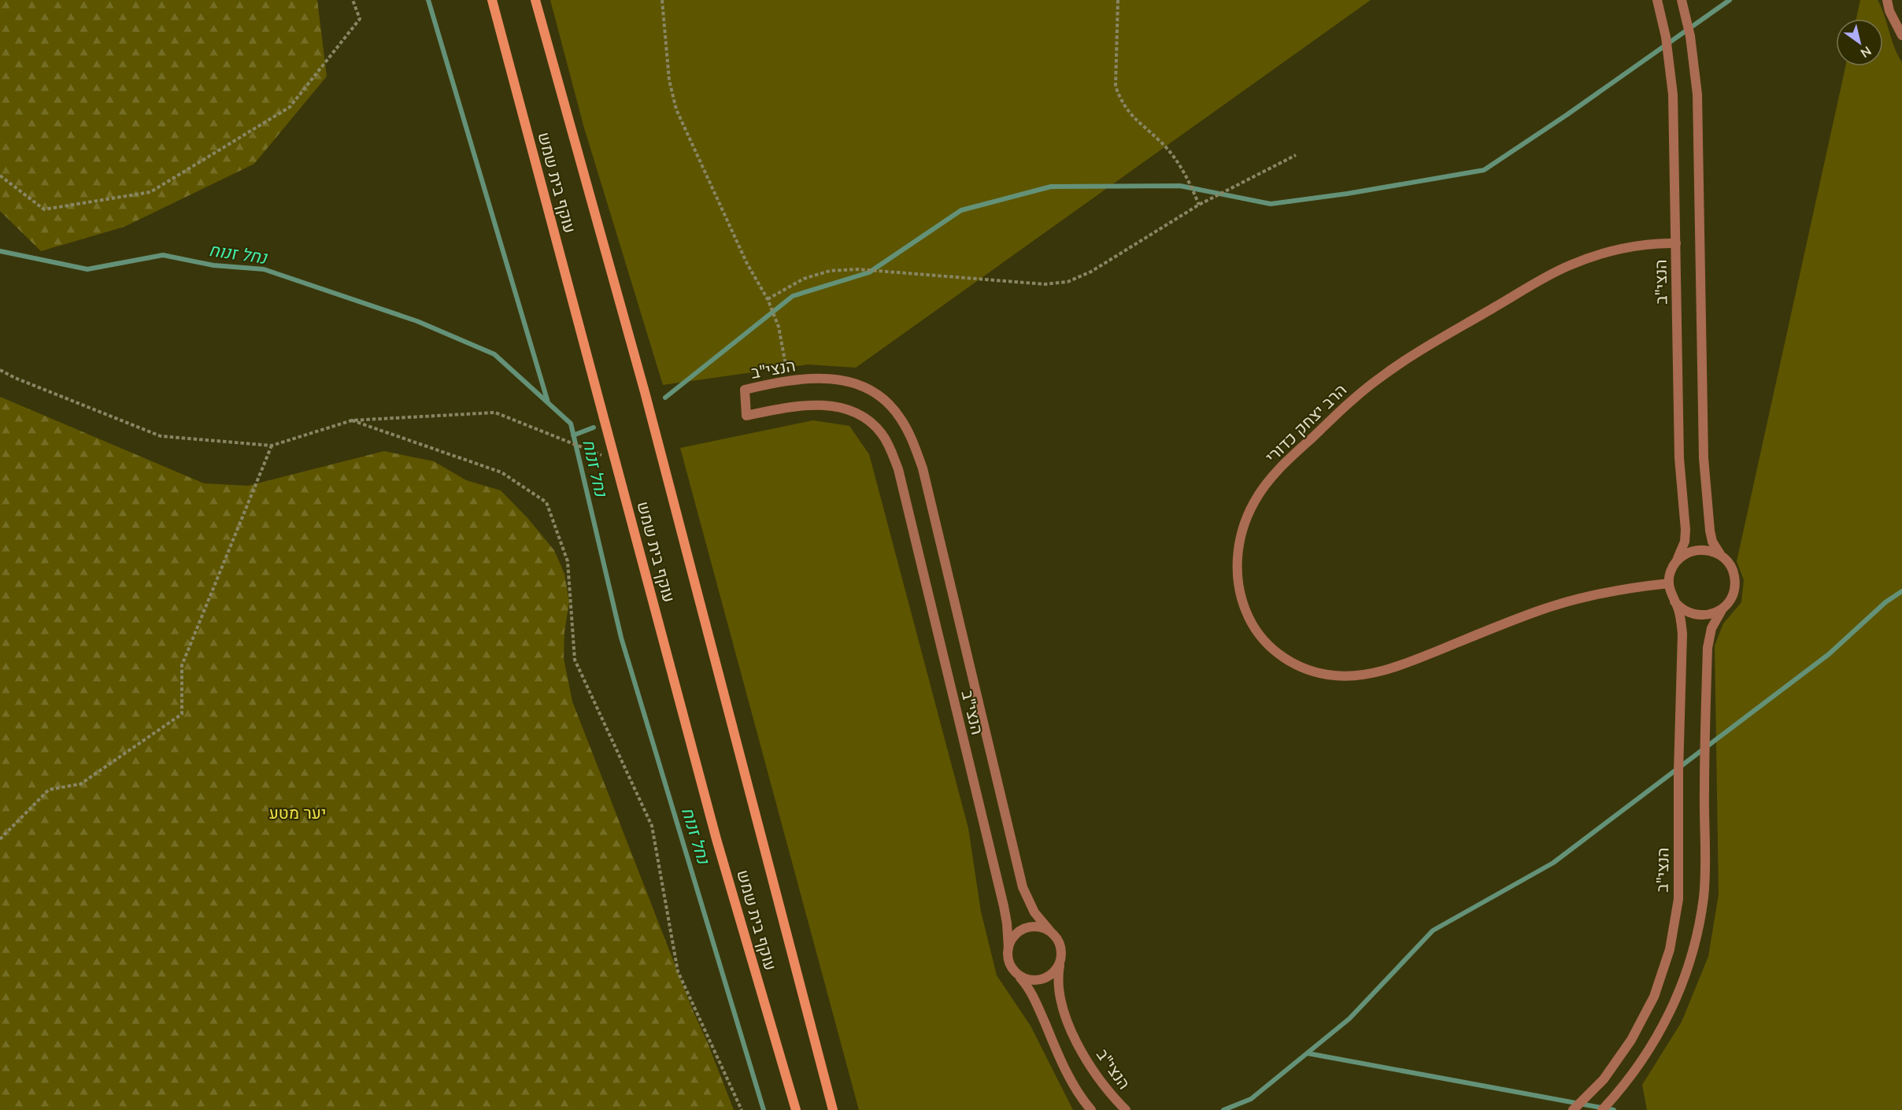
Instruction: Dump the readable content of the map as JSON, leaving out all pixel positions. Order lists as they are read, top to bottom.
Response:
{
  "streets": {
    "main road": ["עוקף בית שמש"],
    "street": ["הנצי\"ב", "הרב יצחק כדורי"]
  },
  "crossings": [
    ["הנצי\"ב", "הרב יצחק כדורי"]
  ],
  "water": ["נחל זנוח"],
  "parks": ["יער מטע"],
  "north": "bottom right"
}
